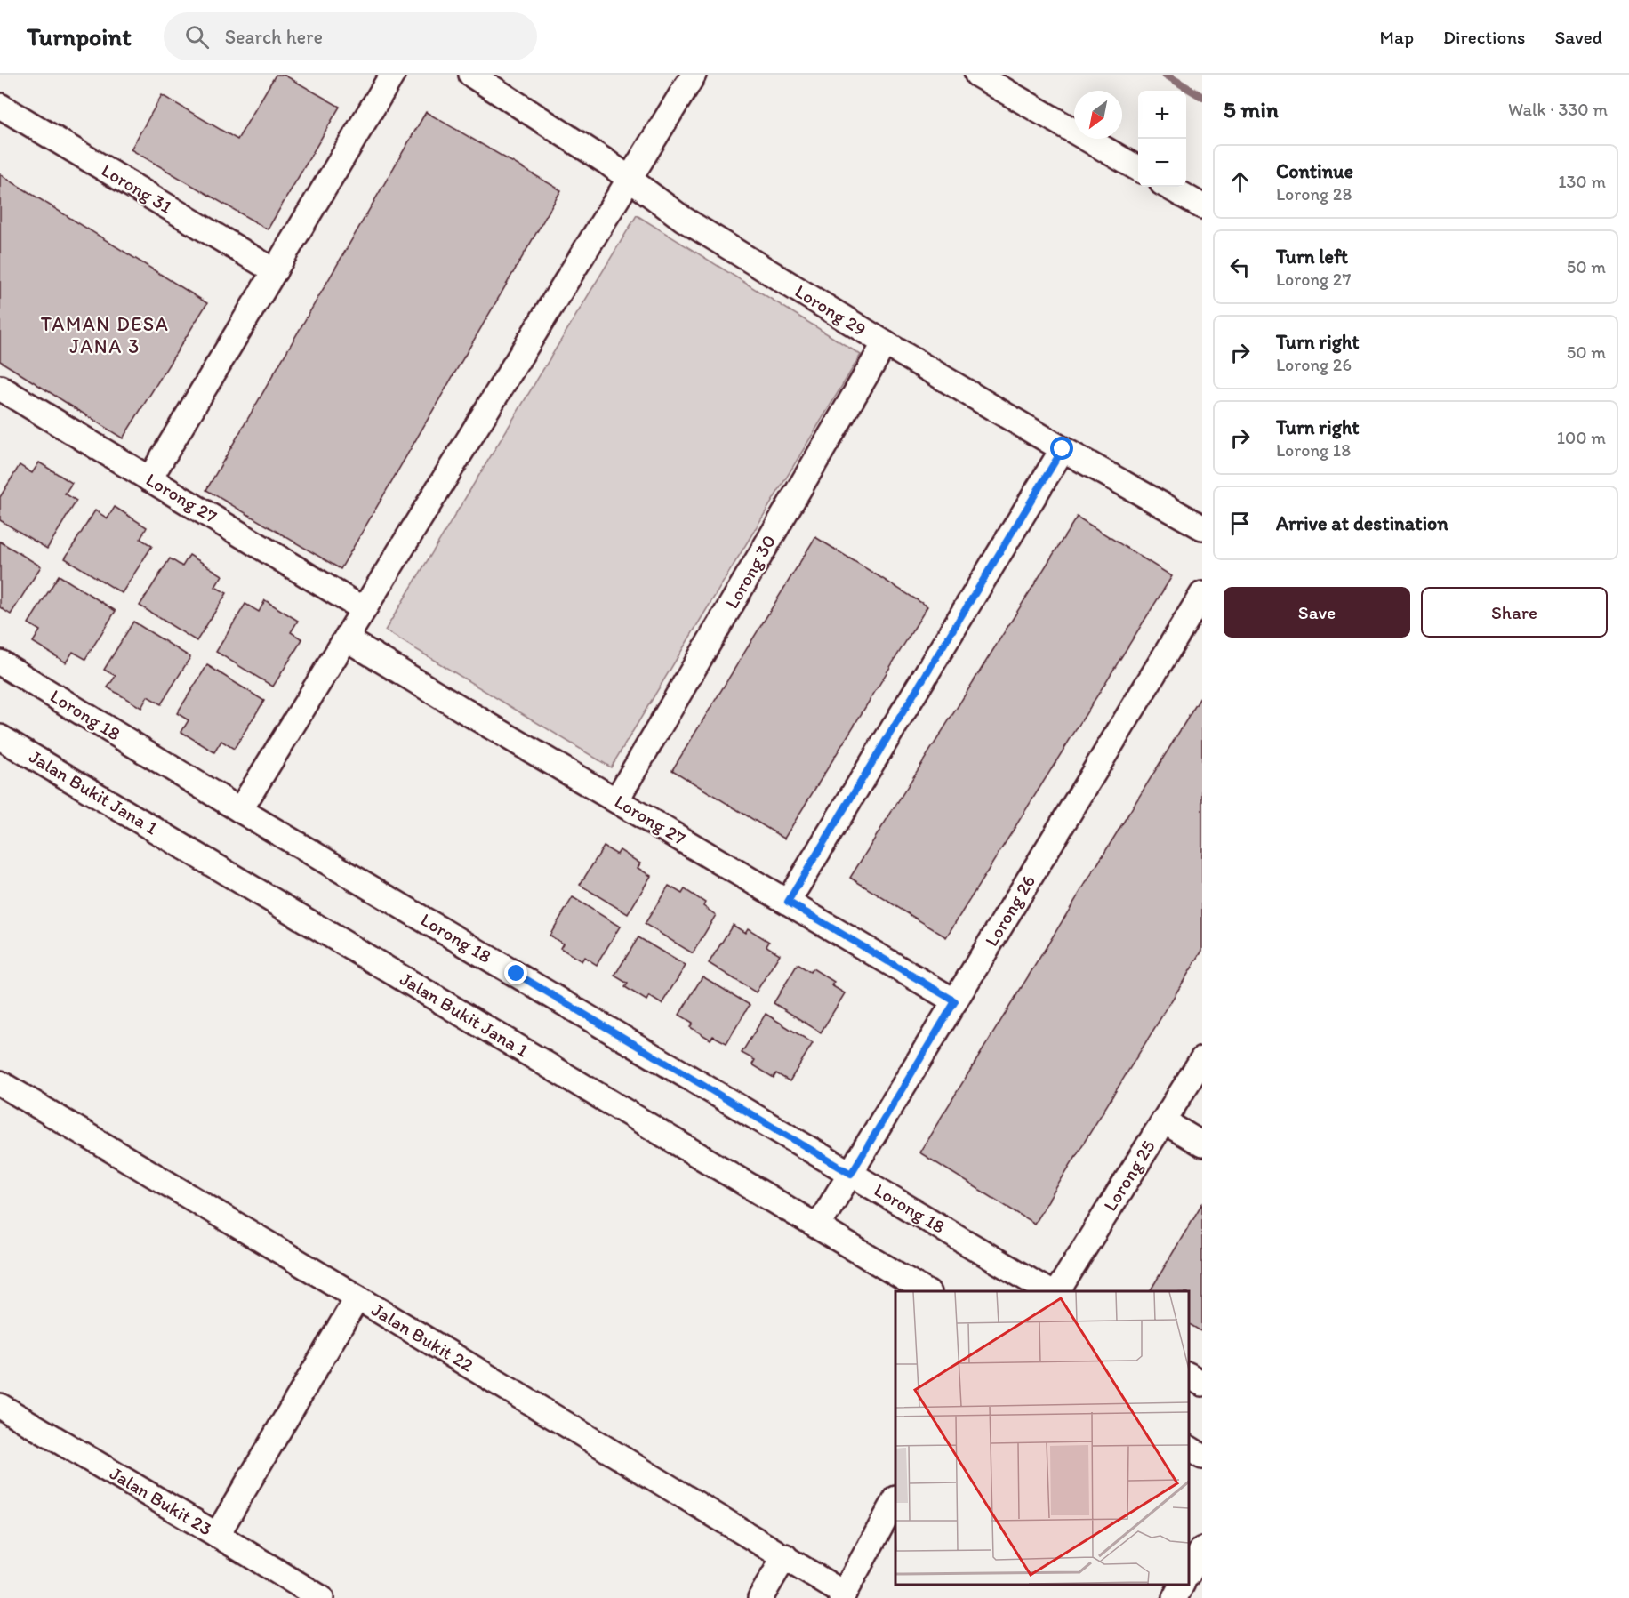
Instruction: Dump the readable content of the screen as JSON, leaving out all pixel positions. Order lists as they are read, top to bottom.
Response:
{
  "streets": {
    "street": [
      "Lorong 31",
      "Lorong 29",
      "Lorong 27",
      "Lorong 30",
      "Lorong 18",
      "Jalan Bukit Jana 1",
      "Lorong 26",
      "Lorong 25",
      "Jalan Bukit 22",
      "Jalan Bukit 23"
    ]
  },
  "crossings": [
    ["Lorong 29", "Lorong 30"],
    ["Lorong 27", "Lorong 30"],
    ["Lorong 27", "Lorong 26"],
    ["Lorong 18", "Lorong 26"],
    ["Jalan Bukit Jana 1", "Lorong 26"]
  ],
  "districts": ["TAMAN DESA JANA 3"],
  "north": "bottom left",
  "page": {
    "header": "Turnpoint",
    "search": "Search here",
    "nav": ["Map", "Directions", "Saved"],
    "heading": ["5 min", "Walk · 330 m"],
    "map_buttons": ["+", "−"],
    "list": [
      ["Continue", "Lorong 28", "130 m"],
      ["Turn left", "Lorong 27", "50 m"],
      ["Turn right", "Lorong 26", "50 m"],
      ["Turn right", "Lorong 18", "100 m"],
      "Arrive at destination"
    ],
    "buttons": ["Save", "Share"]
  }
}
